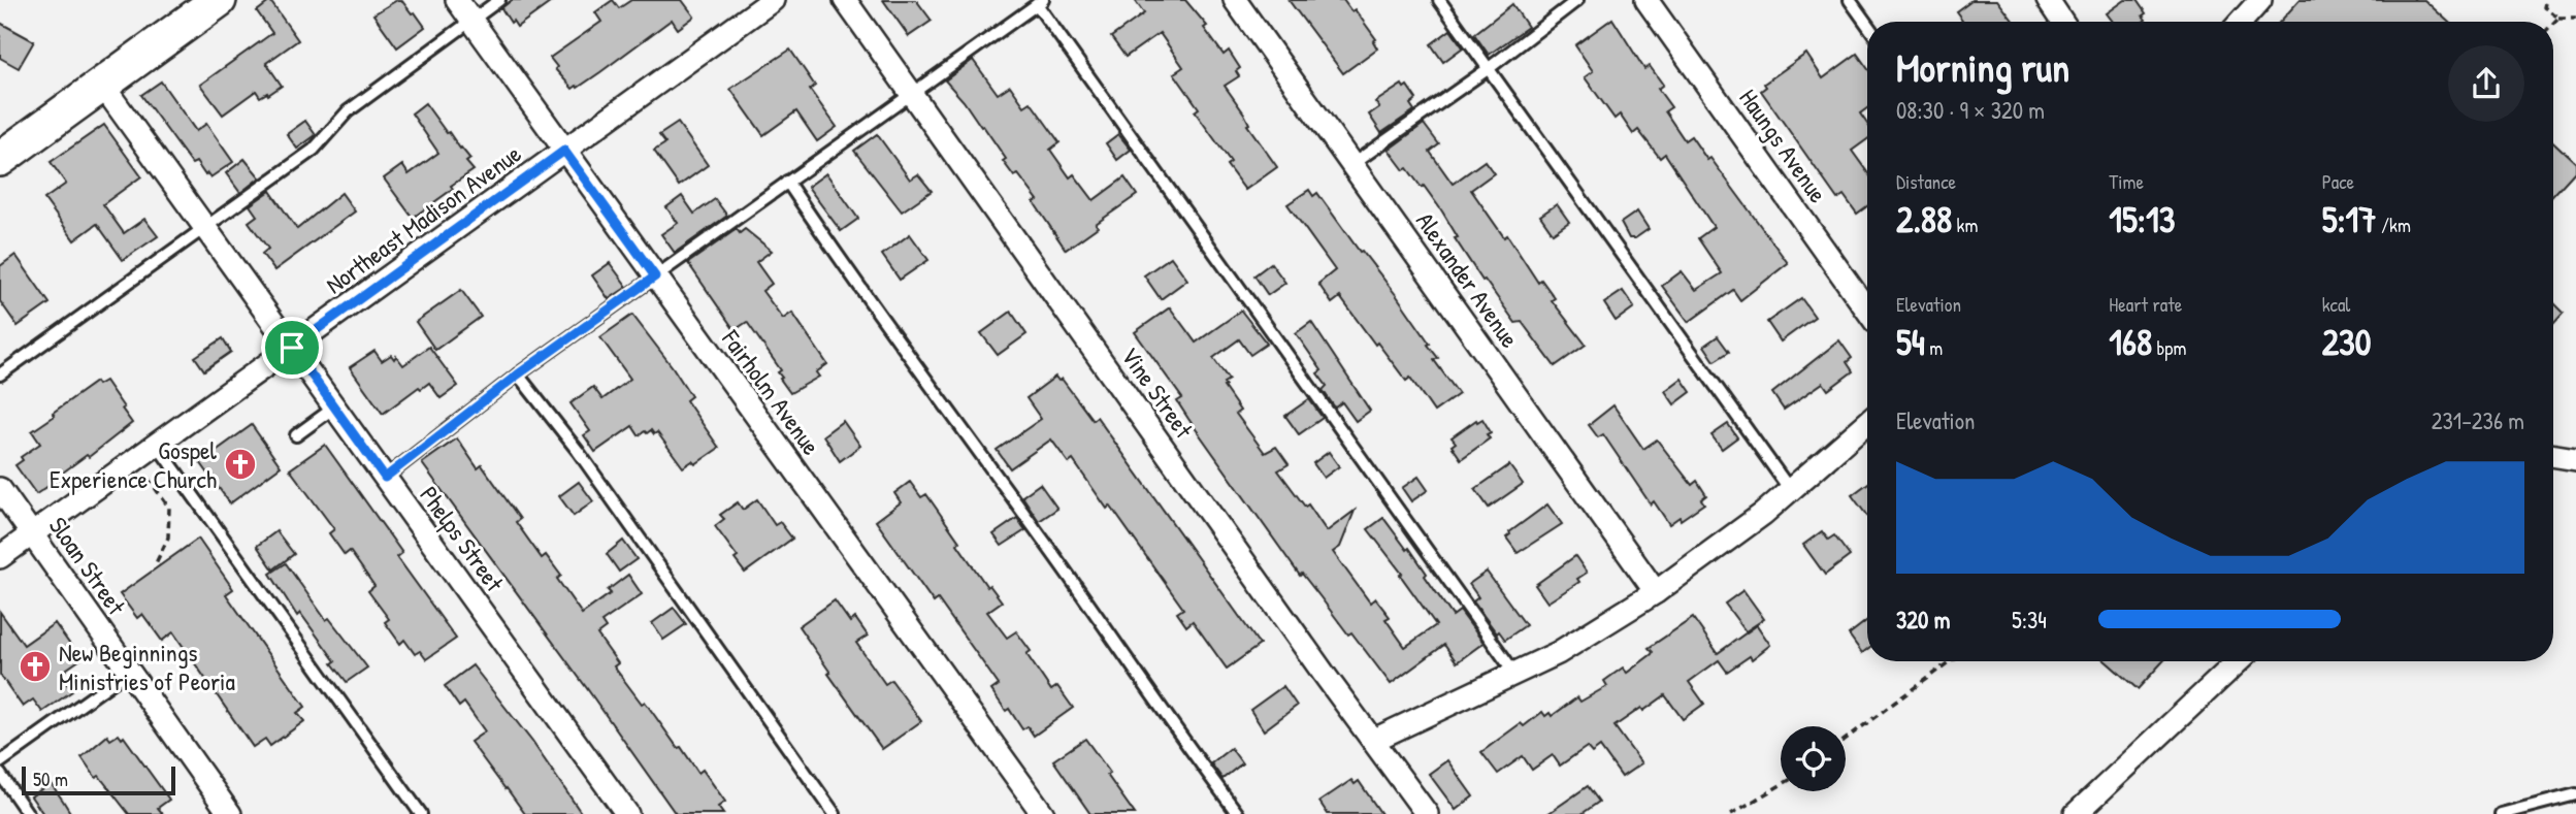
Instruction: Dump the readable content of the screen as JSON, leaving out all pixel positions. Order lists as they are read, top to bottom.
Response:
{
  "streets": {
    "street": [
      "Haungs Avenue",
      "Northeast Madison Avenue",
      "Alexander Avenue",
      "Fairholm Avenue",
      "Vine Street",
      "Phelps Street",
      "Sloan Street"
    ]
  },
  "crossings": [
    ["Northeast Madison Avenue", "Fairholm Avenue"],
    ["Northeast Madison Avenue", "Phelps Street"],
    ["Northeast Madison Avenue", "Sloan Street"]
  ],
  "places": {
    "church": ["Gospel Experience Church", "New Beginnings Ministries of Peoria"]
  },
  "scale_bar": "50 m",
  "page": {
    "heading": ["Morning run", "08:30 · 9 × 320 m"],
    "stats": [
      ["Distance", "2.88 km"],
      ["Time", "15:13"],
      ["Pace", "5:17 /km"],
      ["Elevation", "54 m"],
      ["Heart rate", "168 bpm"],
      ["kcal", "230"]
    ],
    "chart": ["Elevation", "231–236 m"],
    "list": [
      {
        "name": "320 m",
        "note": "5:34"
      }
    ],
    "scale": "50 m"
  }
}
